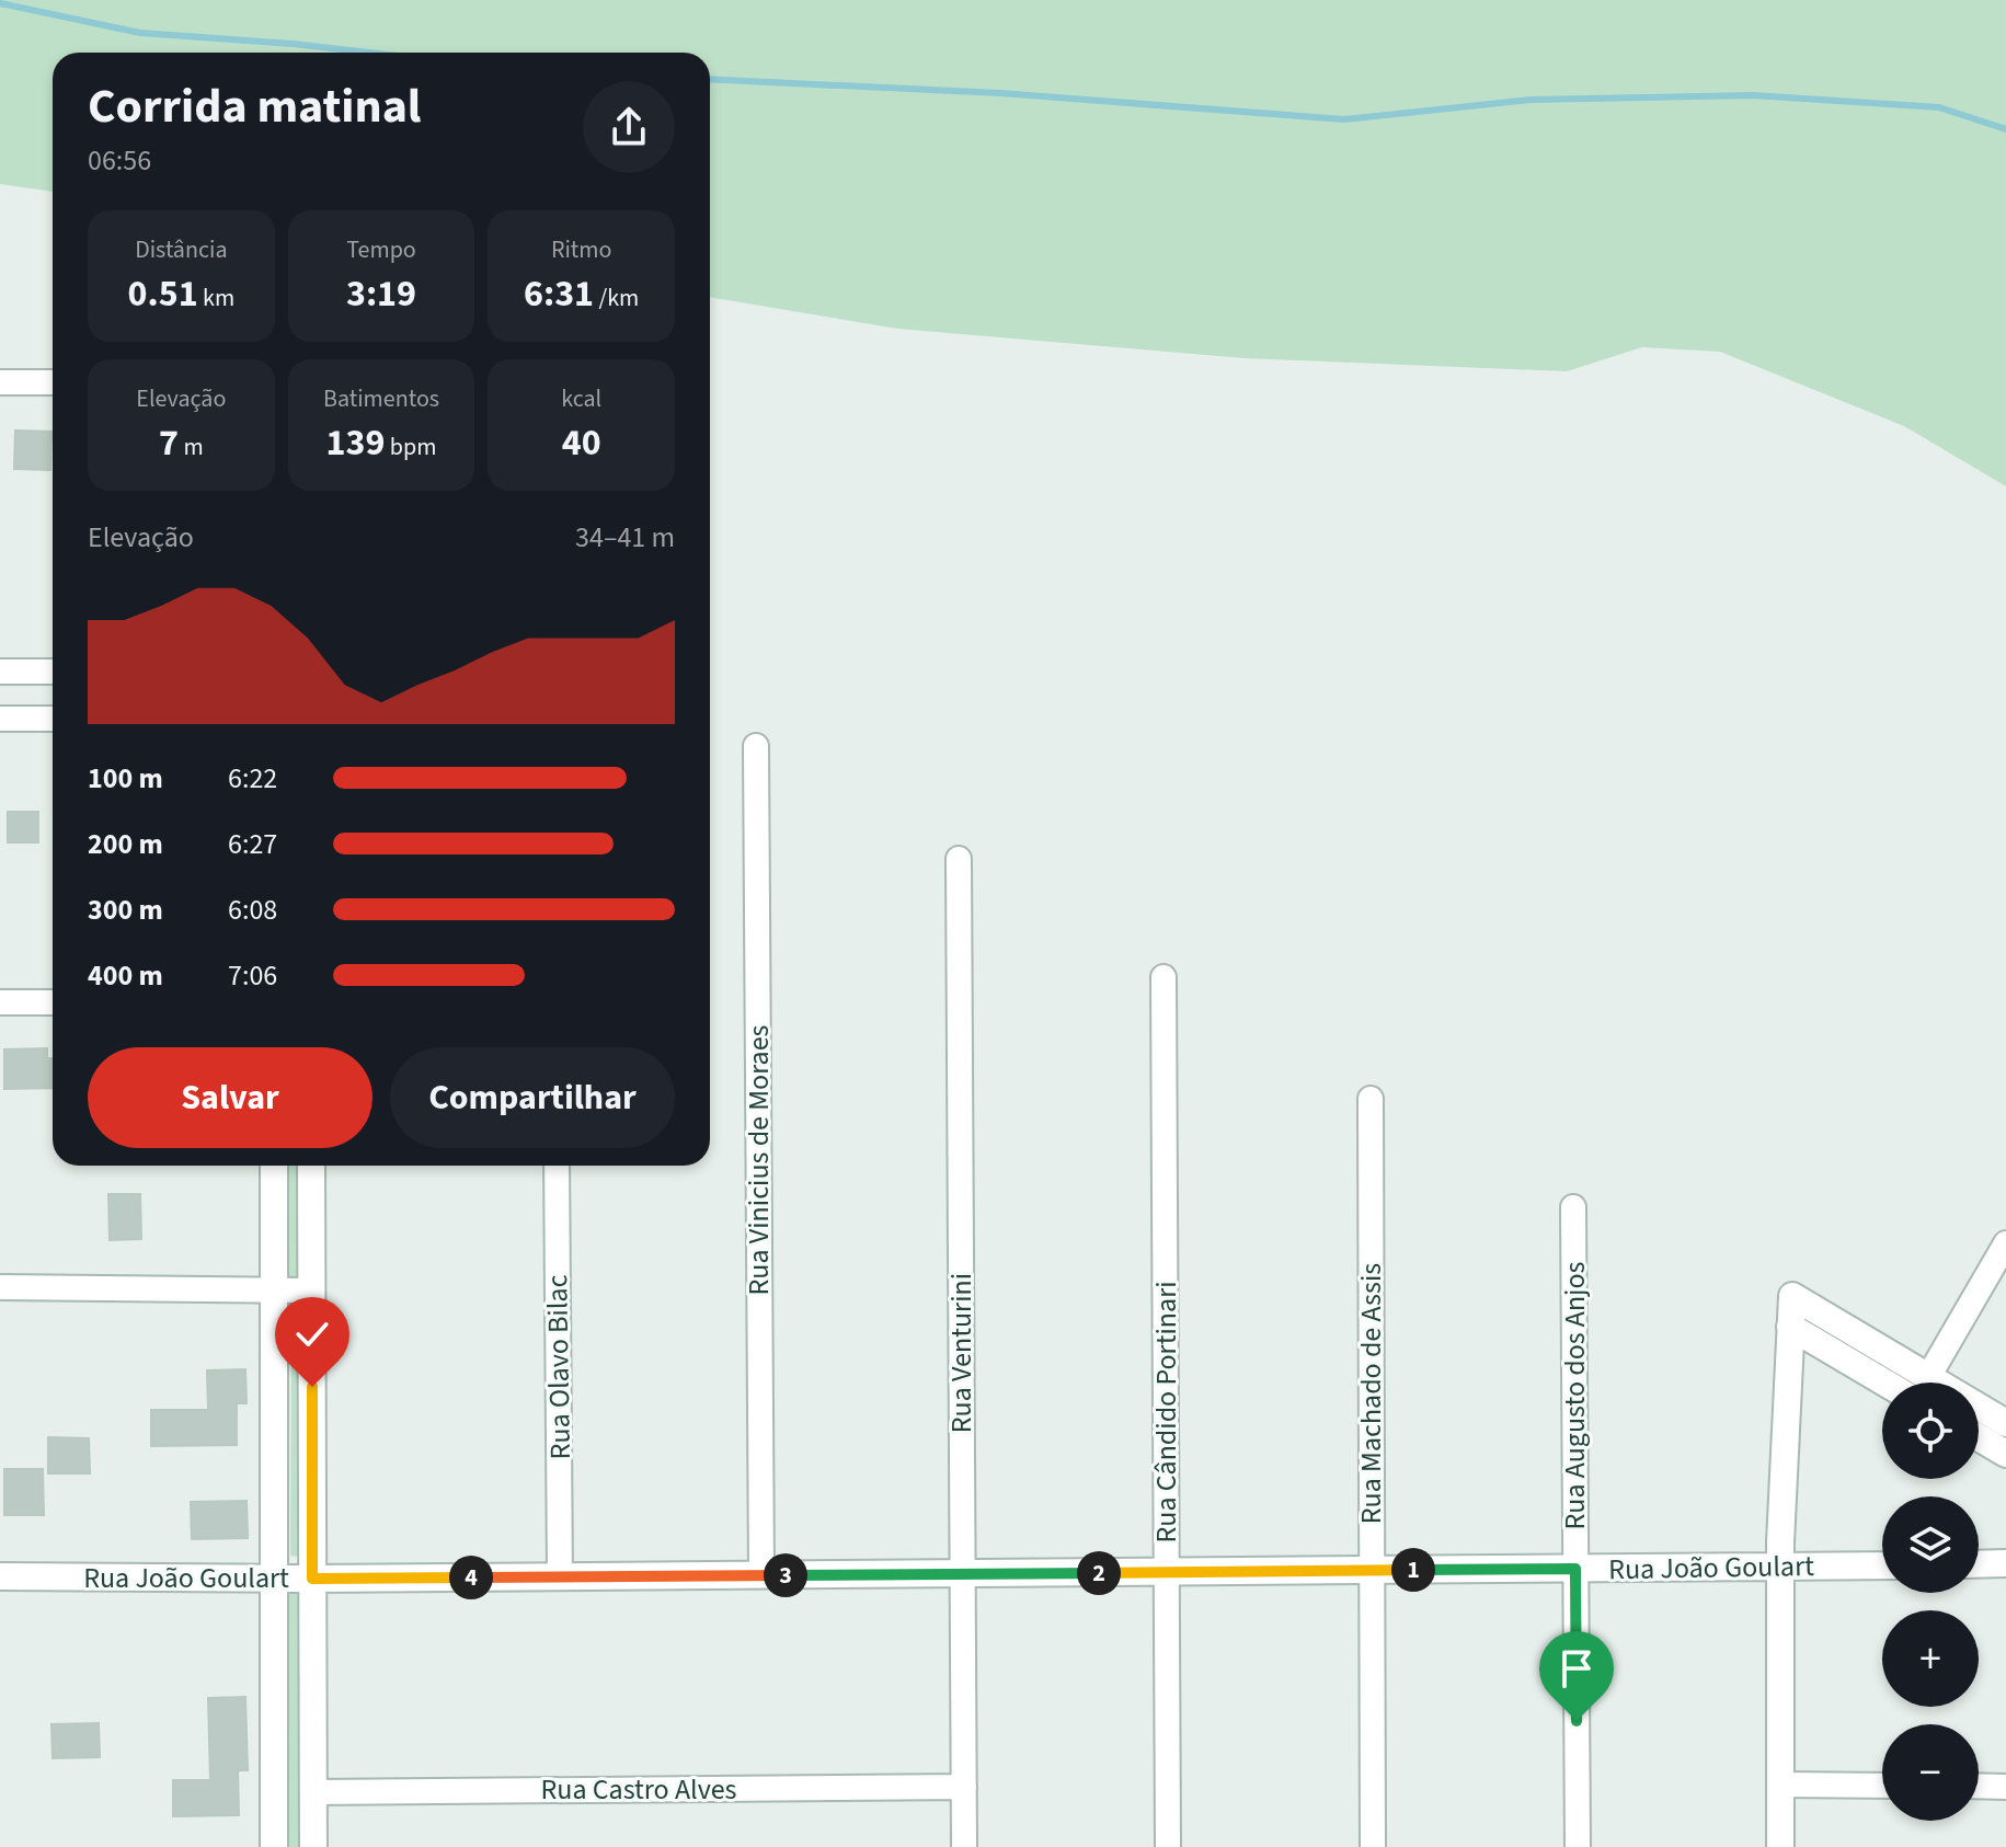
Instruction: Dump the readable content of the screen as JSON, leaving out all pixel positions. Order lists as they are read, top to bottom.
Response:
{
  "streets": {
    "street": [
      "Rua Vinicius de Moraes",
      "Rua Venturini",
      "Rua Olavo Bilac",
      "Rua Machado de Assis",
      "Rua Augusto dos Anjos",
      "Rua Cândido Portinari",
      "Rua João Goulart",
      "Rua Castro Alves"
    ]
  },
  "crossings": [
    ["Rua Vinicius de Moraes", "Rua João Goulart"],
    ["Rua Venturini", "Rua João Goulart"],
    ["Rua Venturini", "Rua Castro Alves"],
    ["Rua Olavo Bilac", "Rua João Goulart"],
    ["Rua Machado de Assis", "Rua João Goulart"],
    ["Rua Augusto dos Anjos", "Rua João Goulart"],
    ["Rua Cândido Portinari", "Rua João Goulart"]
  ],
  "page": {
    "heading": ["Corrida matinal", "06:56"],
    "stats": [
      ["Distância", "0.51 km"],
      ["Tempo", "3:19"],
      ["Ritmo", "6:31 /km"],
      ["Elevação", "7 m"],
      ["Batimentos", "139 bpm"],
      ["kcal", "40"]
    ],
    "chart": ["Elevação", "34–41 m"],
    "list": [
      {
        "name": "100 m",
        "note": "6:22"
      },
      {
        "name": "200 m",
        "note": "6:27"
      },
      {
        "name": "300 m",
        "note": "6:08"
      },
      {
        "name": "400 m",
        "note": "7:06"
      }
    ],
    "buttons": ["Salvar", "Compartilhar"],
    "map_buttons": ["+", "−"],
    "pins": [
      "1",
      "2",
      "3",
      "4"
    ]
  }
}
